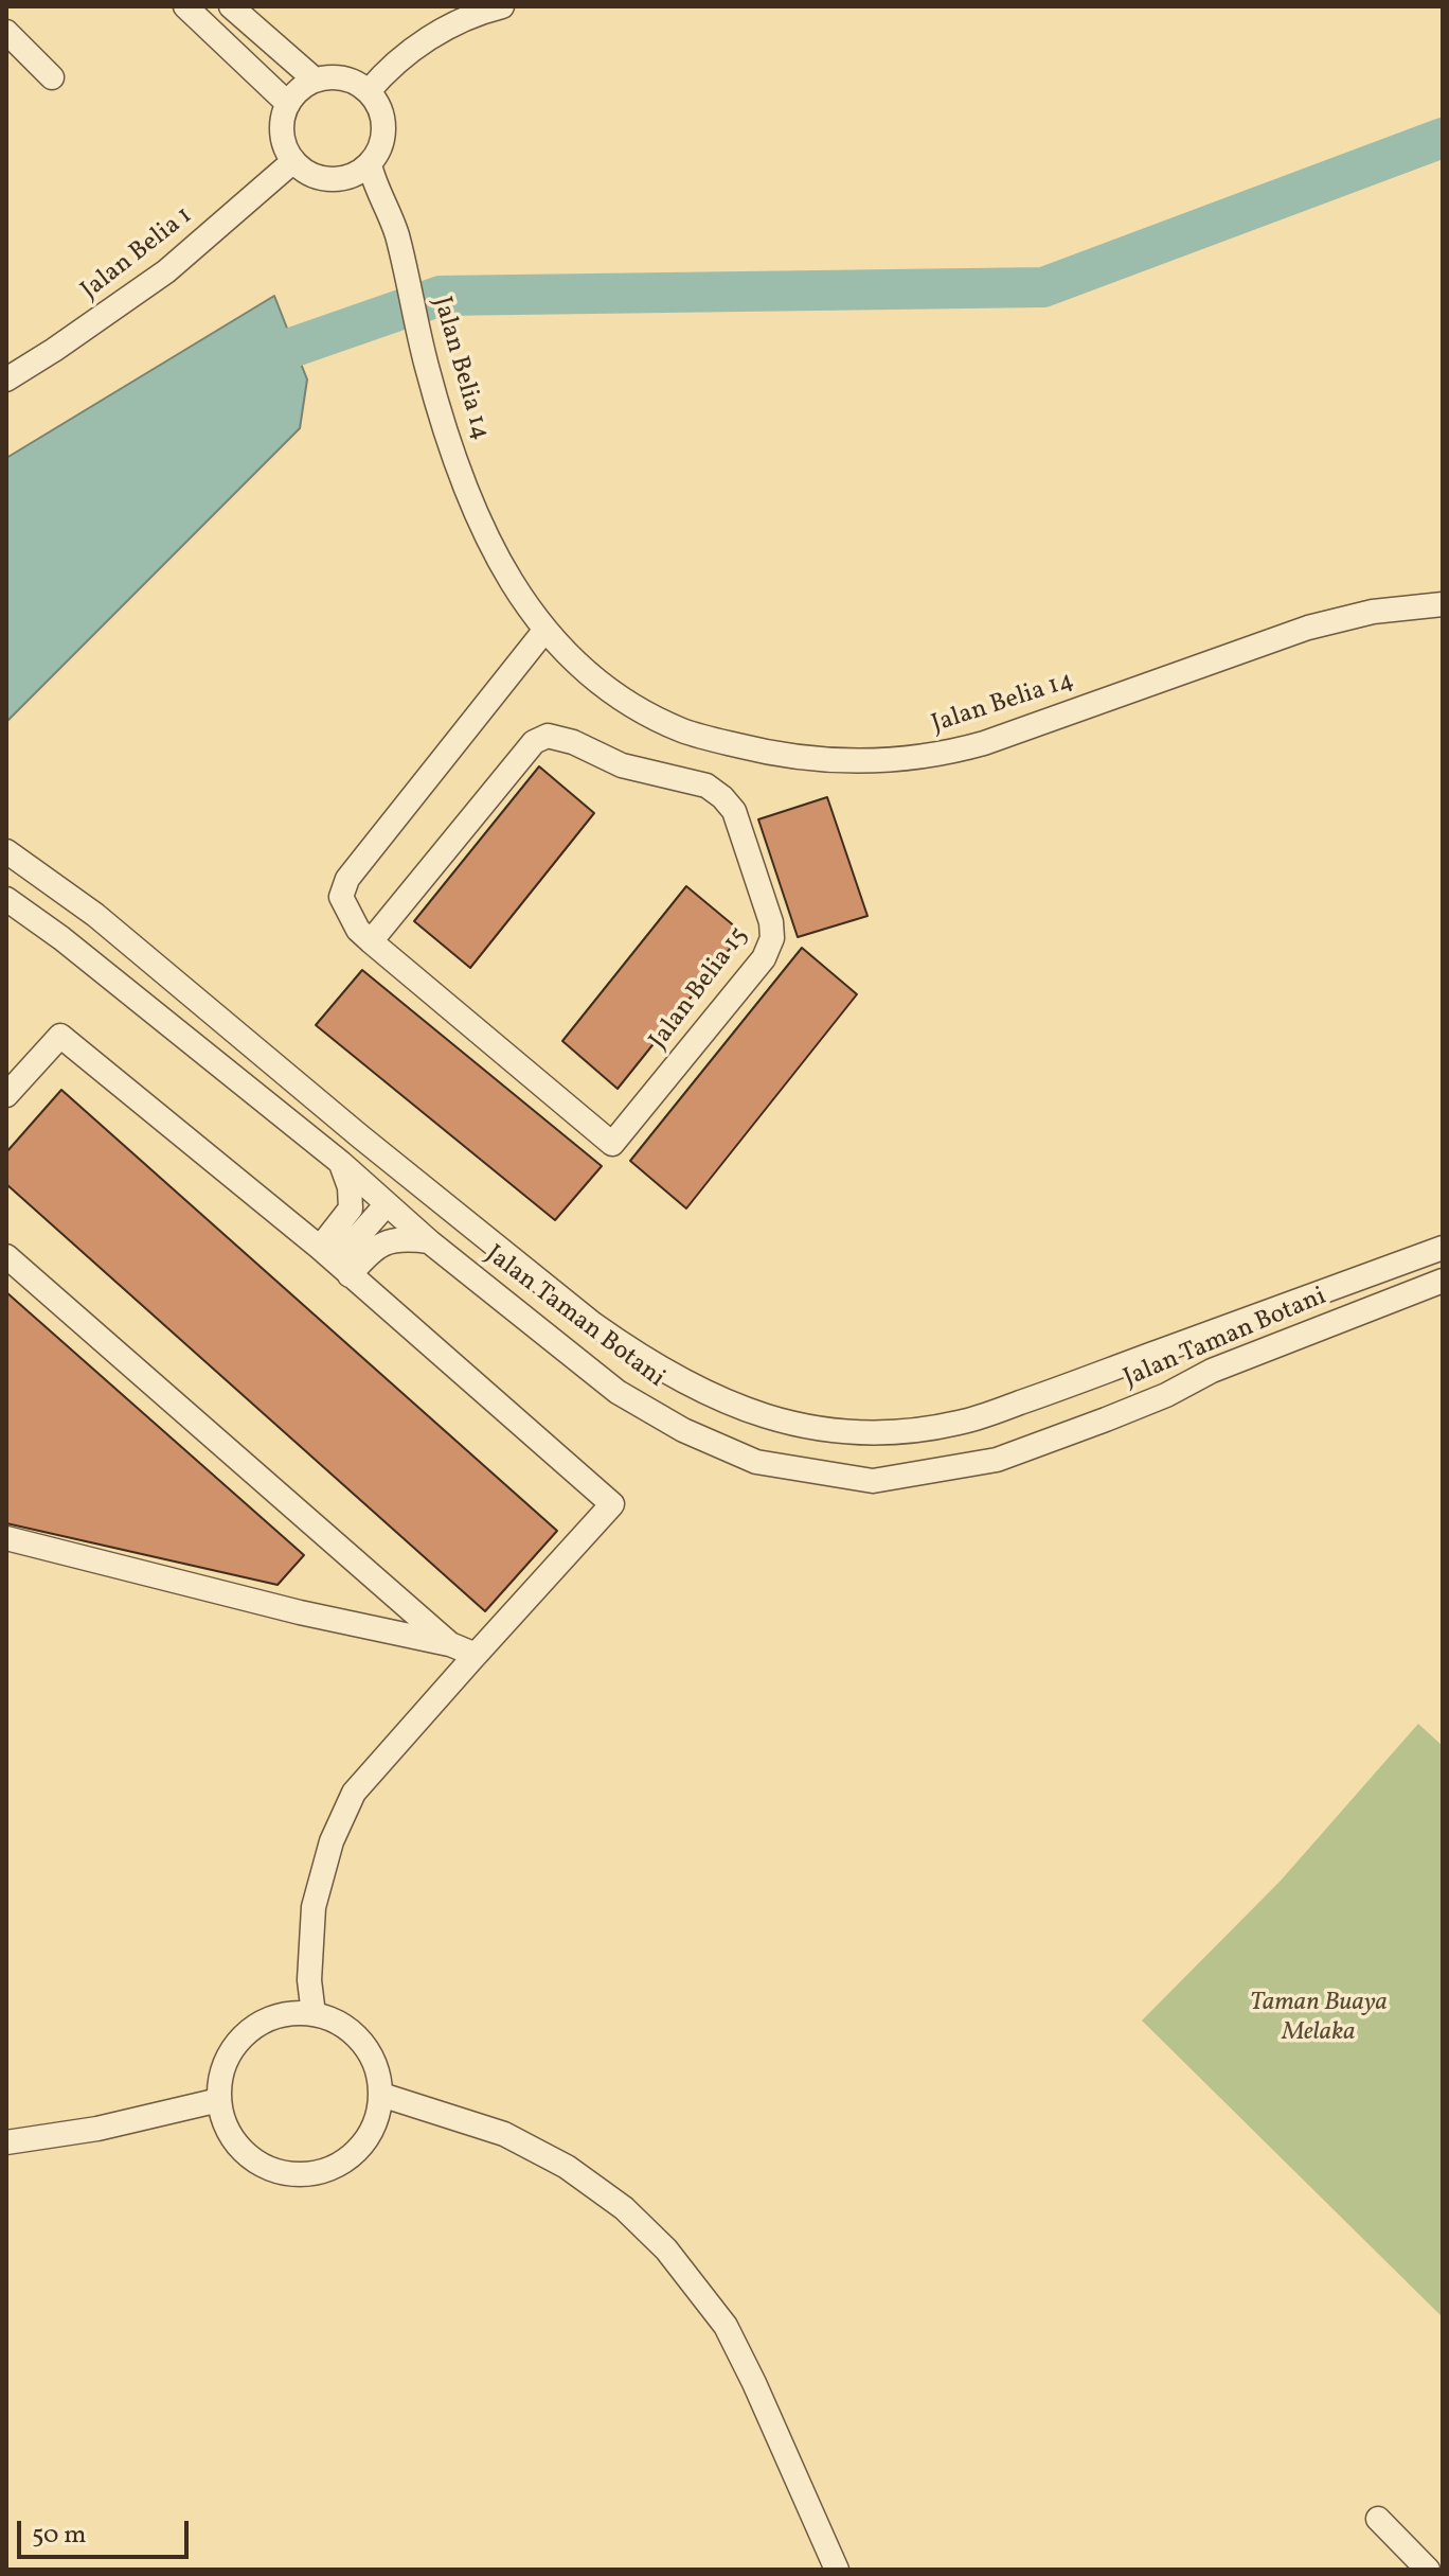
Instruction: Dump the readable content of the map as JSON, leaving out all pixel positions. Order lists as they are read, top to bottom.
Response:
{
  "streets": {
    "street": [
      "Jalan Belia 1",
      "Jalan Belia 14",
      "Jalan Belia 15",
      "Jalan Taman Botani"
    ]
  },
  "crossings": [
    ["Jalan Belia 1", "Jalan Belia 14"],
    ["Jalan Belia 14", "Jalan Belia 15"]
  ],
  "parks": ["Taman Buaya Melaka"],
  "scale_bar": "50 m"
}
